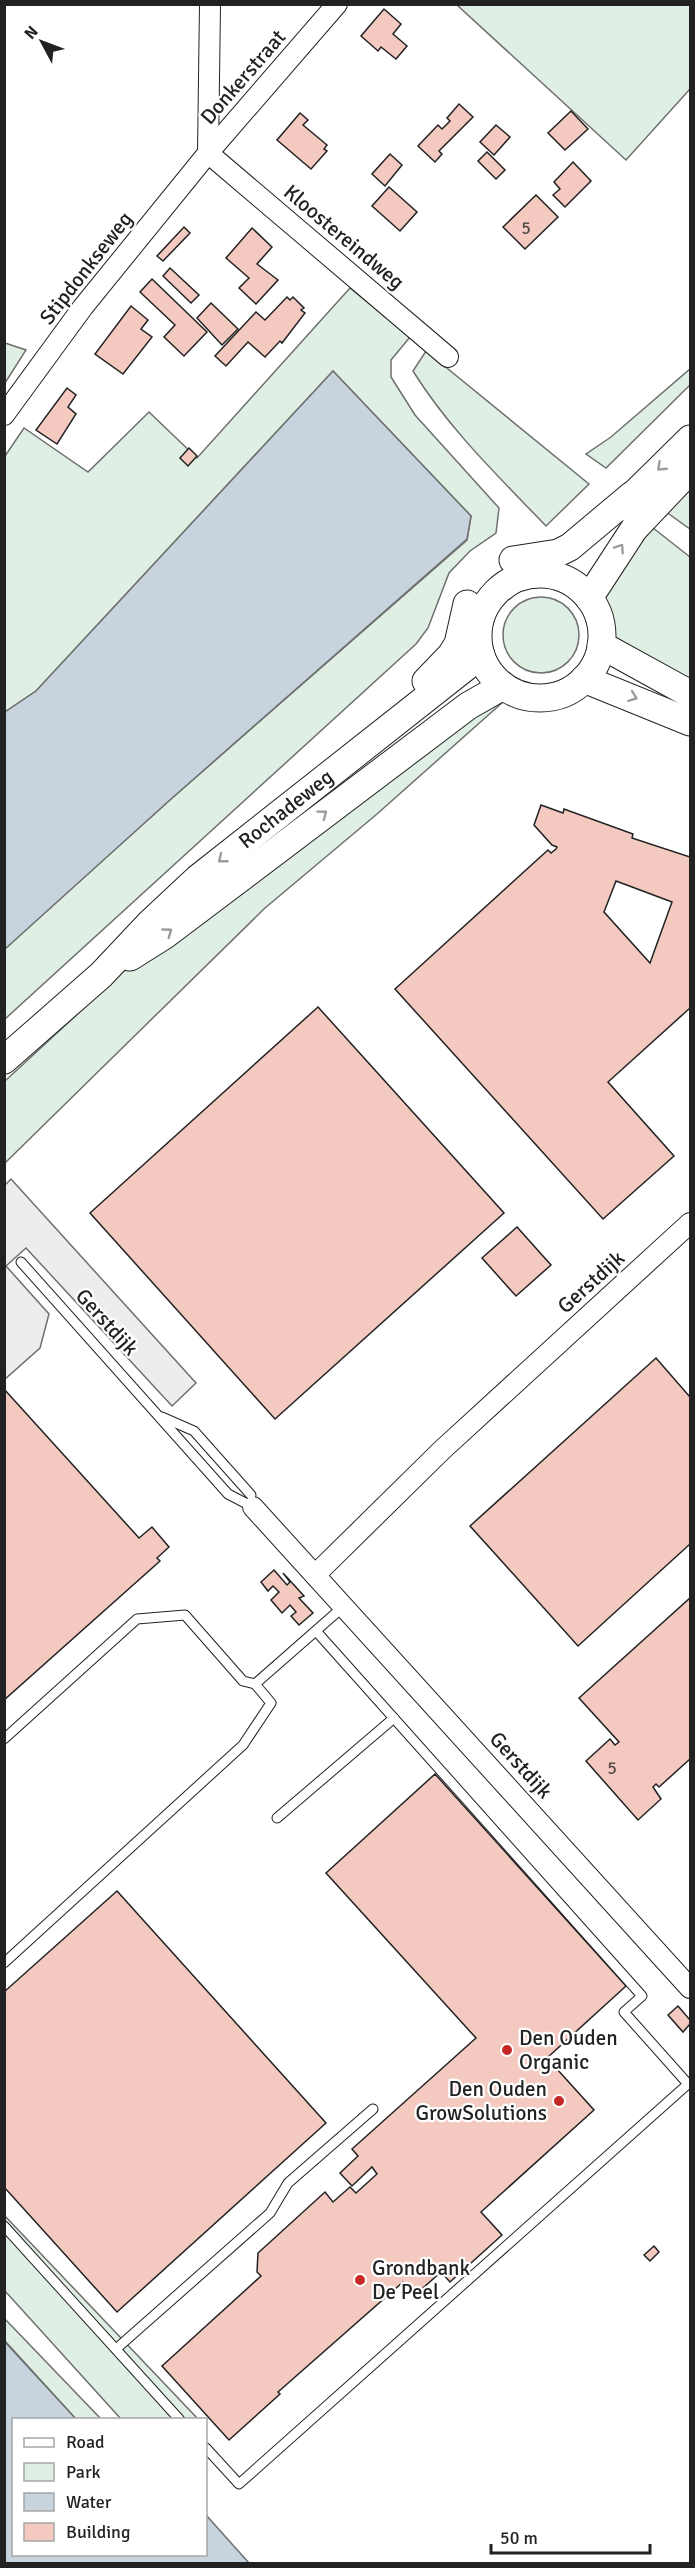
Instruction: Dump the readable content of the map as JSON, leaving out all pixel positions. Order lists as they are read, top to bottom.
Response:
{
  "streets": {
    "main road": ["Rochadeweg"],
    "street": [
      "Donkerstraat",
      "Kloostereindweg",
      "Stipdonkseweg",
      "Gerstdijk"
    ]
  },
  "crossings": [
    ["Donkerstraat", "Kloostereindweg"],
    ["Donkerstraat", "Stipdonkseweg"],
    ["Kloostereindweg", "Stipdonkseweg"]
  ],
  "places": ["Den Ouden Organic", "Den Ouden GrowSolutions", "Grondbank De Peel"],
  "house_numbers": ["5", "5"],
  "legend": [
    "Road",
    "Park",
    "Water",
    "Building"
  ],
  "scale_bar": "50 m",
  "north": "top left"
}
